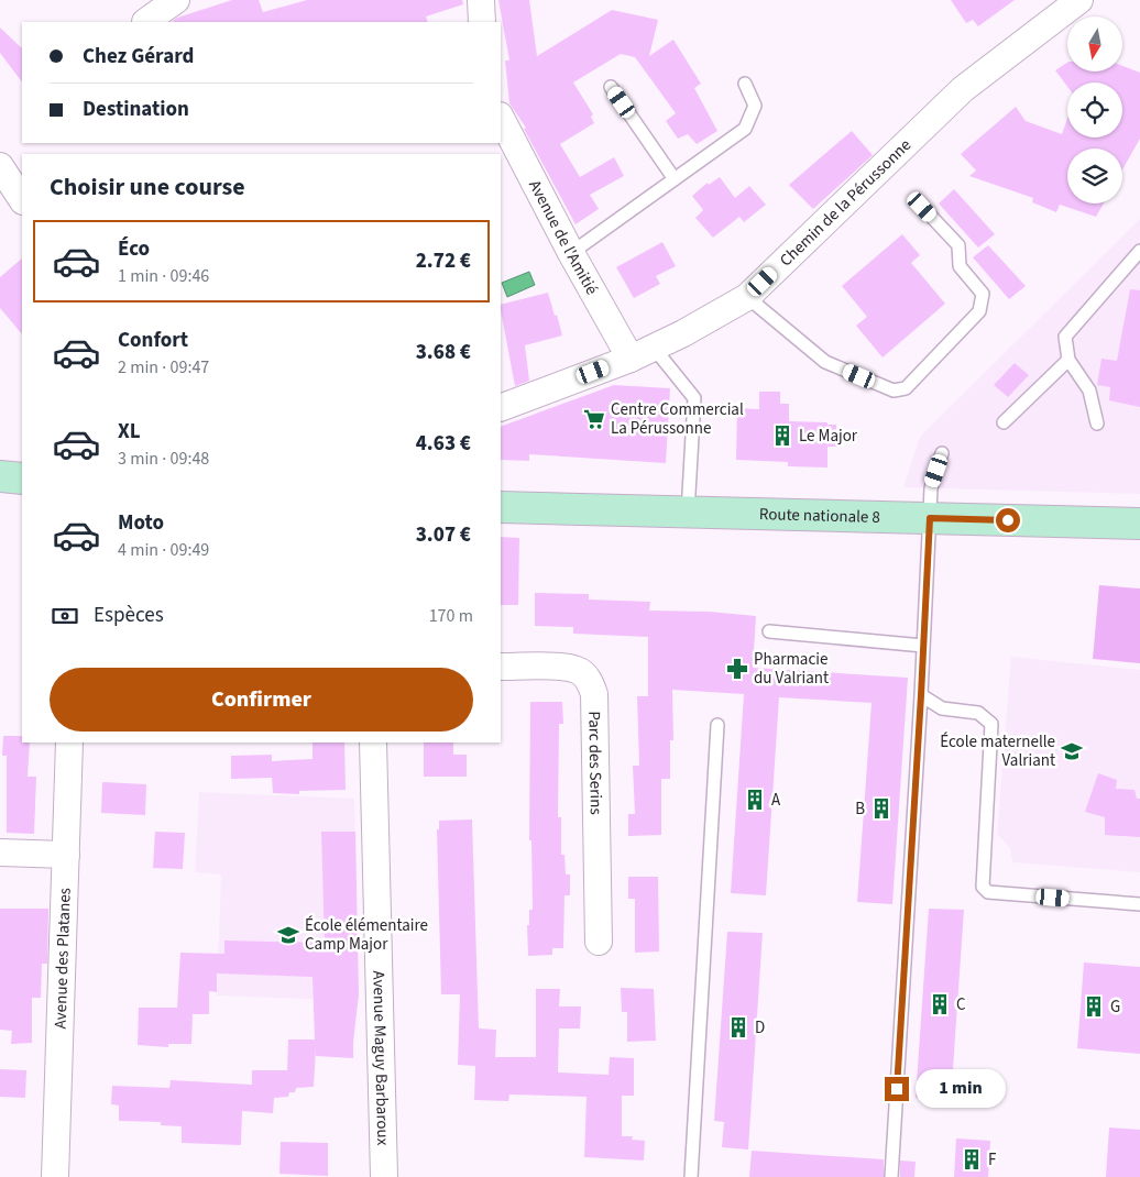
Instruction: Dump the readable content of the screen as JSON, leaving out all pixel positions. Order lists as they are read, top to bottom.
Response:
{
  "streets": {
    "main road": ["Route nationale 8"],
    "street": [
      "Chemin de la Pérussonne",
      "Avenue de l'Amitié",
      "Parc des Serins",
      "Avenue des Platanes",
      "Avenue Maguy Barbaroux"
    ]
  },
  "crossings": [
    ["Chemin de la Pérussonne", "Avenue de l'Amitié"]
  ],
  "places": {
    "supermarket": ["Centre Commercial La Pérussonne"],
    "building": [
      "Le Major",
      "A",
      "B",
      "C",
      "G",
      "D",
      "F"
    ],
    "pharmacy": ["Pharmacie du Valriant"],
    "school or university": ["École maternelle Valriant", "École élémentaire Camp Major"]
  },
  "north": "bottom",
  "page": {
    "banner": ["Chez Gérard", "Destination"],
    "heading": "Choisir une course",
    "list": [
      {
        "name": "Éco",
        "note": "1 min · 09:46",
        "value": "2.72 €"
      },
      {
        "name": "Confort",
        "note": "2 min · 09:47",
        "value": "3.68 €"
      },
      {
        "name": "XL",
        "note": "3 min · 09:48",
        "value": "4.63 €"
      },
      {
        "name": "Moto",
        "note": "4 min · 09:49",
        "value": "3.07 €"
      }
    ],
    "pay": ["Espèces", "170 m"],
    "buttons": "Confirmer",
    "bubble": "1 min"
  }
}
